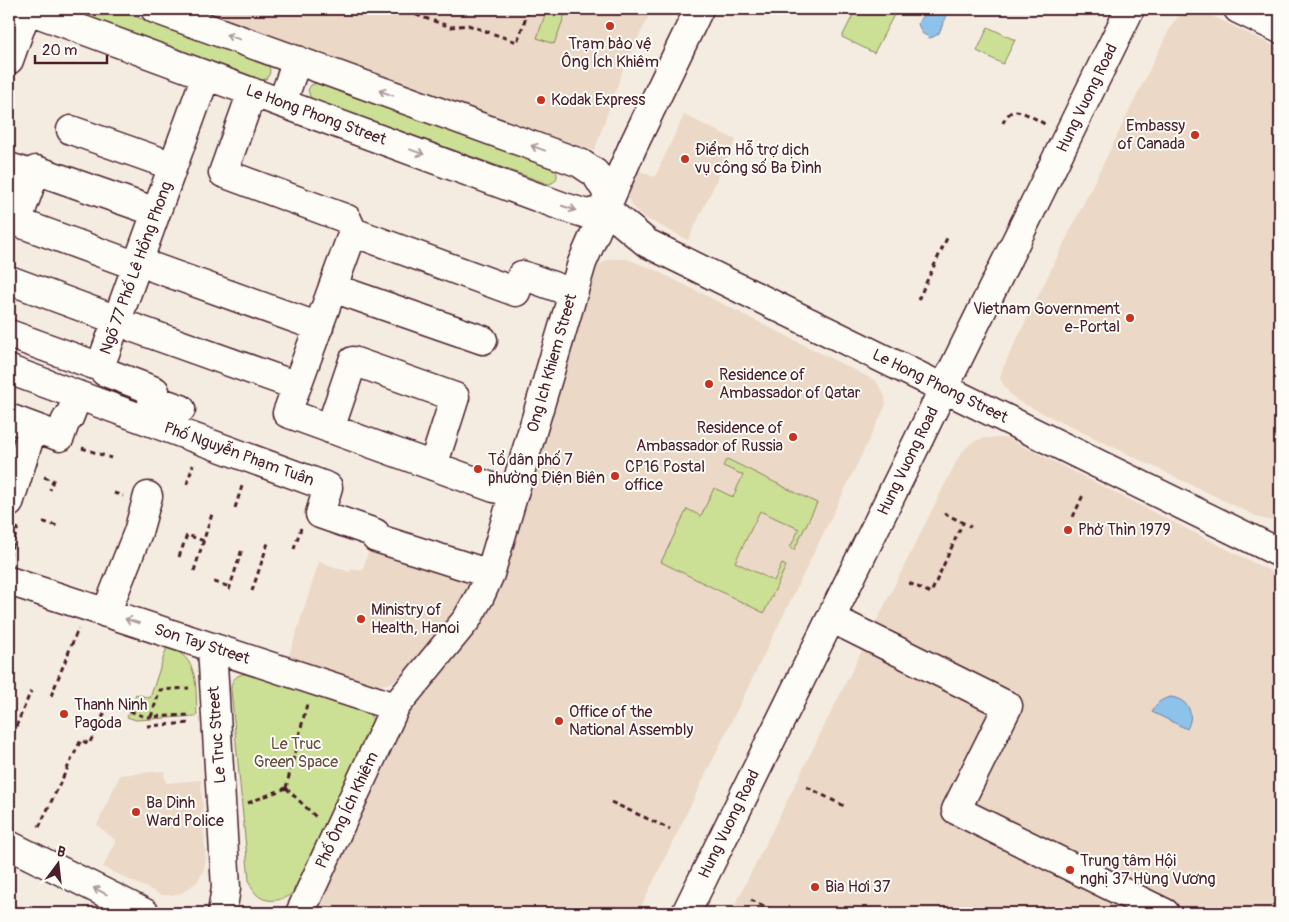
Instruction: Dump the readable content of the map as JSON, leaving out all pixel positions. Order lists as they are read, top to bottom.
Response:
{
  "streets": {
    "street": [
      "Hung Vuong Road",
      "Le Hong Phong Street",
      "Ngõ 77 Phố Lê Hồng Phong",
      "Ong Ich Khiem Street",
      "Phố Nguyễn Phạm Tuân",
      "Son Tay Street",
      "Le Truc Street",
      "Phố Ông Ích Khiêm"
    ]
  },
  "crossings": [
    ["Hung Vuong Road", "Le Hong Phong Street"],
    ["Le Hong Phong Street", "Ngõ 77 Phố Lê Hồng Phong"],
    ["Le Hong Phong Street", "Ong Ich Khiem Street"],
    ["Ong Ich Khiem Street", "Phố Nguyễn Phạm Tuân"],
    ["Ong Ich Khiem Street", "Son Tay Street"],
    ["Ong Ich Khiem Street", "Phố Ông Ích Khiêm"],
    ["Son Tay Street", "Le Truc Street"],
    ["Son Tay Street", "Phố Ông Ích Khiêm"]
  ],
  "parks": ["Le Truc Green Space"],
  "places": [
    "Trạm bảo vệ Ông Ích Khiêm",
    "Kodak Express",
    "Embassy of Canada",
    "Điểm Hỗ trợ dịch vụ công số Ba Đình",
    "Vietnam Government e-Portal",
    "Residence of Ambassador of Qatar",
    "Residence of Ambassador of Russia",
    "Tổ dân phố 7 phường Điện Biên",
    "CP16 Postal office",
    "Phở Thìn 1979",
    "Ministry of Health, Hanoi",
    "Thanh Ninh Pagoda",
    "Office of the National Assembly",
    "Ba Dinh Ward Police",
    "Trung tâm Hội nghị 37 Hùng Vương",
    "Bia Hơi 37"
  ],
  "scale_bar": "20 m",
  "north": "top"
}
